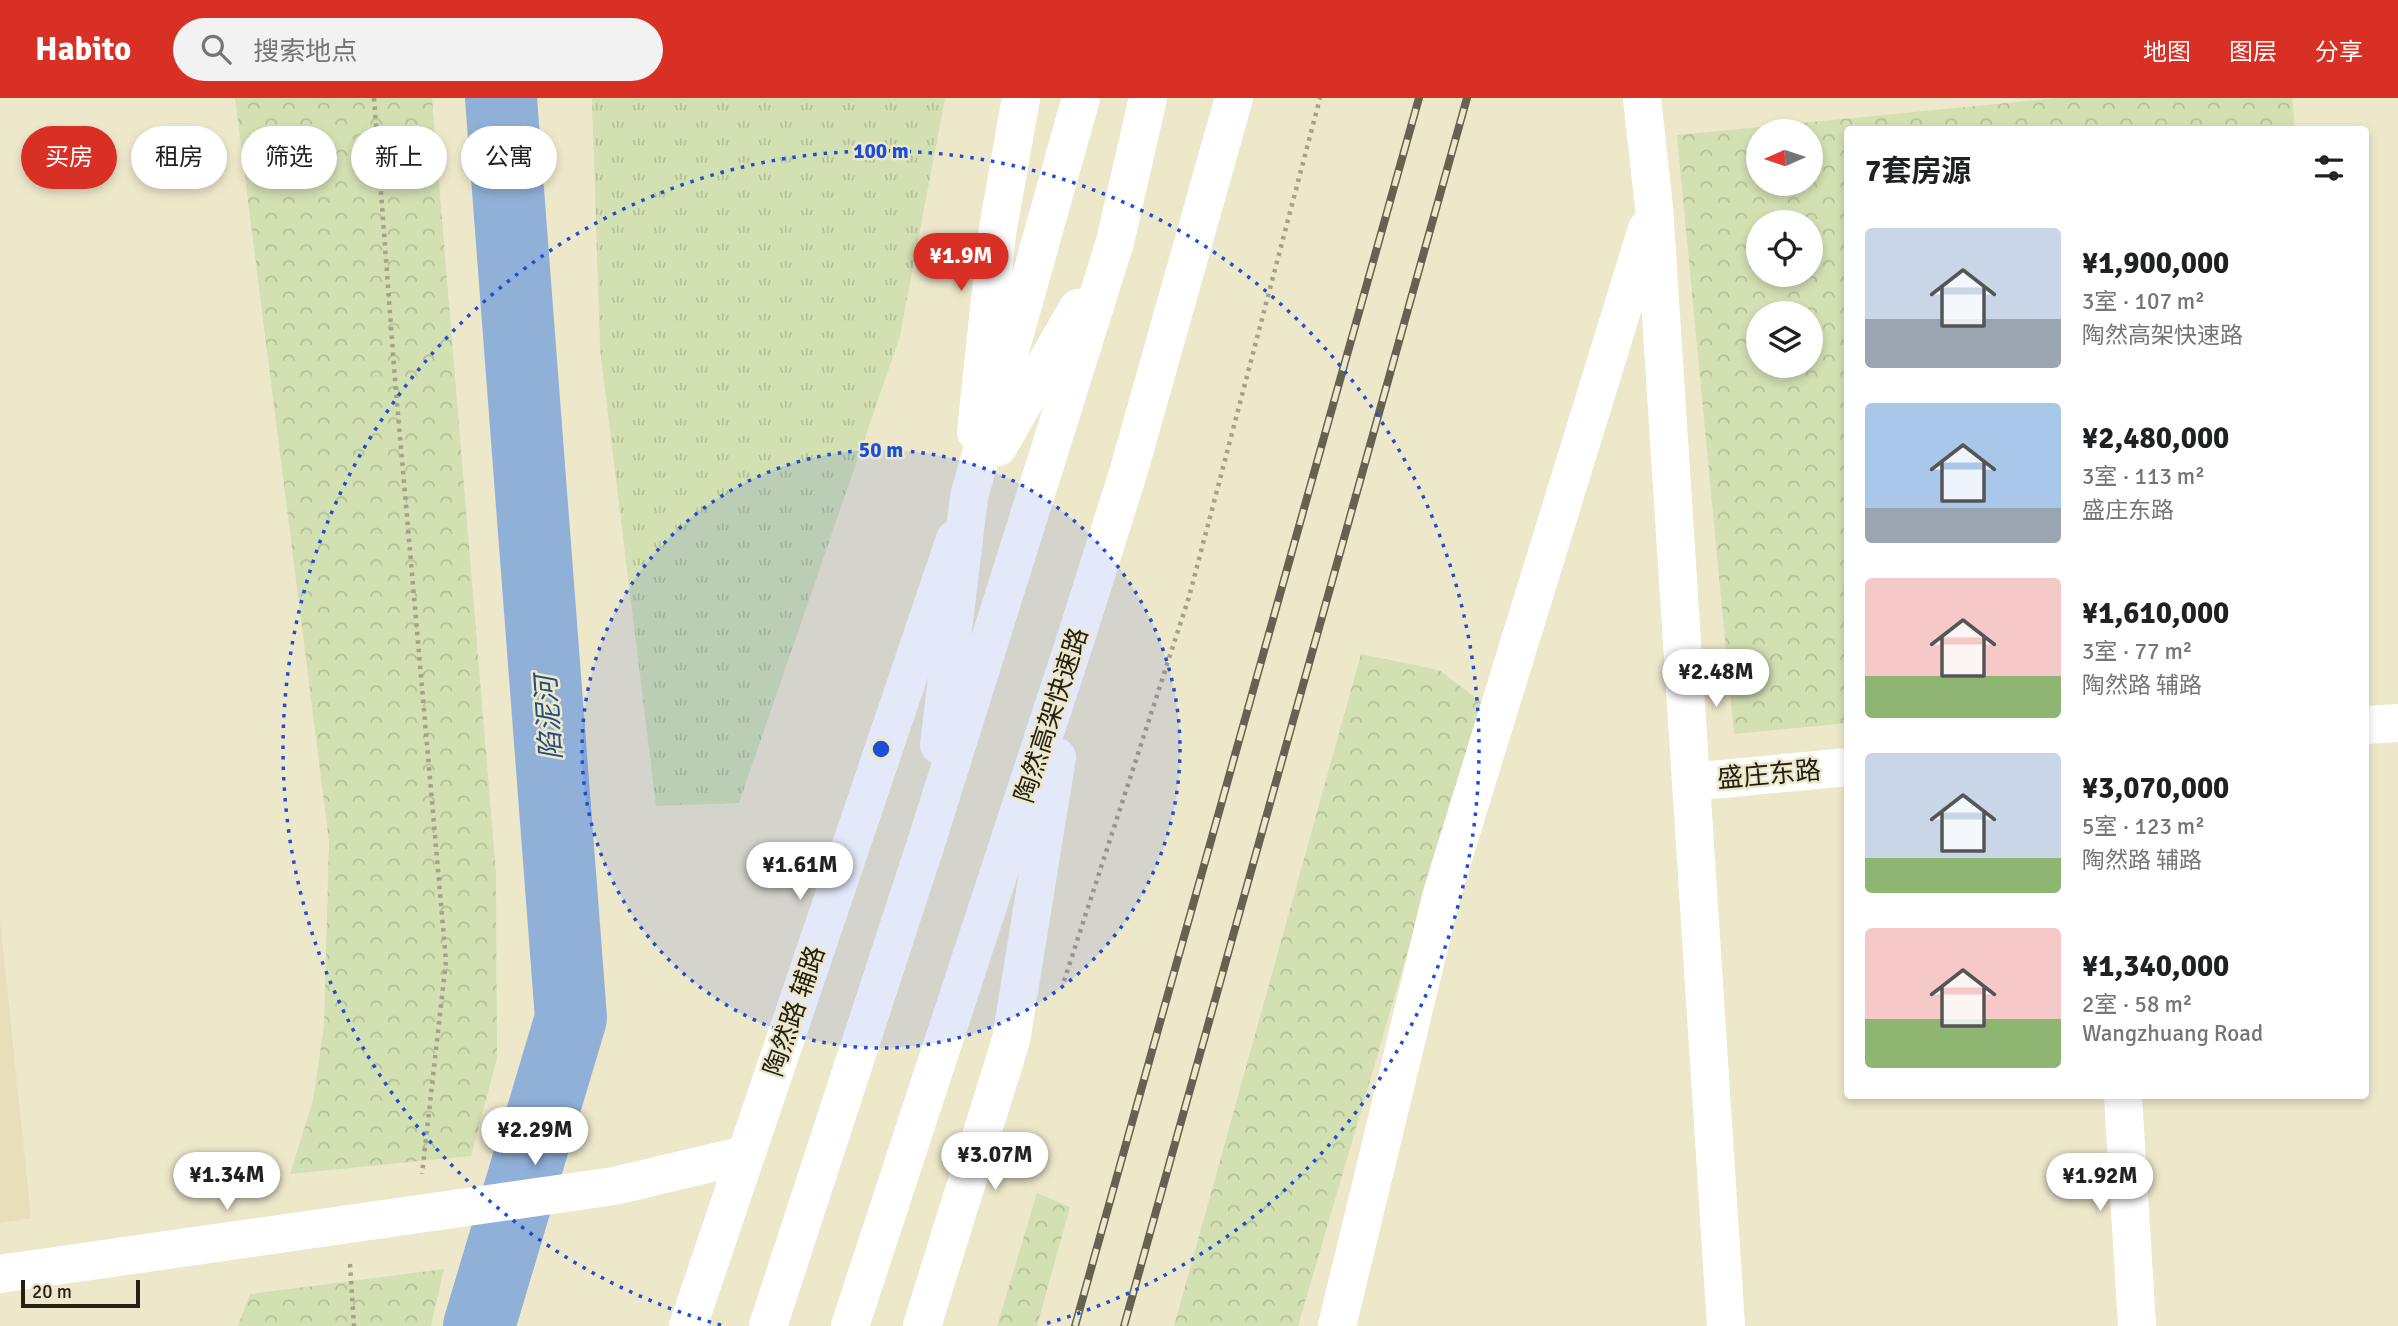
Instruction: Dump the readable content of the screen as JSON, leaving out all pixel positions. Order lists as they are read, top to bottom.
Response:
{
  "streets": {
    "main road": ["陶然高架快速路", "盛庄东路", "陶然路 辅路"]
  },
  "water": ["陷泥河"],
  "scale_bar": "20 m",
  "north": "left",
  "page": {
    "header": "Habito",
    "search": "搜索地点",
    "nav": ["地图", "图层", "分享"],
    "chip": [
      "买房",
      "租房",
      "筛选",
      "新上",
      "公寓"
    ],
    "heading": "7套房源",
    "list": [
      {
        "name": "¥1,900,000",
        "note": "3室 · 107 m² · 陶然高架快速路"
      },
      {
        "name": "¥2,480,000",
        "note": "3室 · 113 m² · 盛庄东路"
      },
      {
        "name": "¥1,610,000",
        "note": "3室 · 77 m² · 陶然路 辅路"
      },
      {
        "name": "¥3,070,000",
        "note": "5室 · 123 m² · 陶然路 辅路"
      },
      {
        "name": "¥1,340,000",
        "note": "2室 · 58 m² · Wangzhuang Road"
      }
    ],
    "price": [
      "¥1.9M",
      "¥2.48M",
      "¥1.61M",
      "¥2.29M",
      "¥3.07M",
      "¥1.34M",
      "¥1.92M"
    ],
    "scale": "20 m"
  },
  "rings": ["100 m", "50 m"]
}
